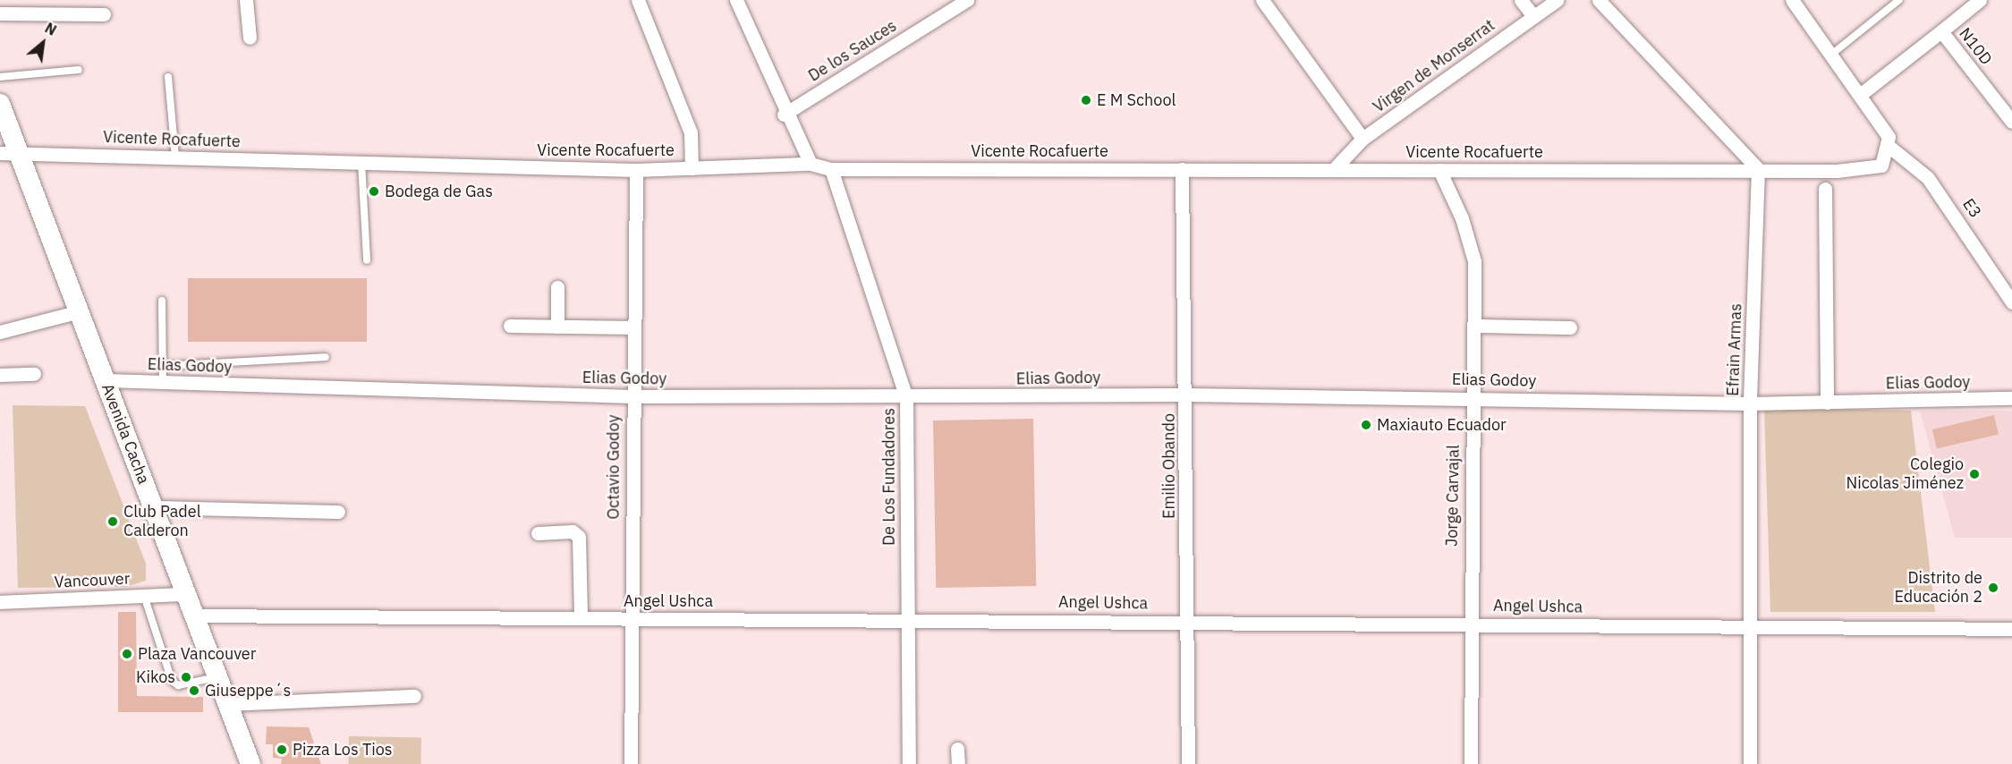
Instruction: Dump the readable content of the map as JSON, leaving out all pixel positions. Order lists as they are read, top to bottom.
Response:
{
  "streets": {
    "street": [
      "N10D",
      "De los Sauces",
      "Virgen de Monserrat",
      "Vicente Rocafuerte",
      "E3",
      "Efrain Armas",
      "Elias Godoy",
      "Avenida Cacha",
      "Emilio Obando",
      "Octavio Godoy",
      "De Los Fundadores",
      "Jorge Carvajal",
      "Vancouver",
      "Angel Ushca"
    ]
  },
  "crossings": [
    ["Virgen de Monserrat", "Vicente Rocafuerte"],
    ["Vicente Rocafuerte", "E3"],
    ["Vicente Rocafuerte", "Efrain Armas"],
    ["Vicente Rocafuerte", "Avenida Cacha"],
    ["Vicente Rocafuerte", "Emilio Obando"],
    ["Vicente Rocafuerte", "Octavio Godoy"],
    ["Vicente Rocafuerte", "De Los Fundadores"],
    ["Vicente Rocafuerte", "Jorge Carvajal"],
    ["Efrain Armas", "Elias Godoy"],
    ["Efrain Armas", "Angel Ushca"],
    ["Elias Godoy", "Avenida Cacha"],
    ["Elias Godoy", "Emilio Obando"],
    ["Elias Godoy", "Octavio Godoy"],
    ["Elias Godoy", "De Los Fundadores"],
    ["Elias Godoy", "Jorge Carvajal"],
    ["Avenida Cacha", "Vancouver"],
    ["Avenida Cacha", "Angel Ushca"],
    ["Emilio Obando", "Angel Ushca"],
    ["Octavio Godoy", "Angel Ushca"],
    ["De Los Fundadores", "Angel Ushca"],
    ["Jorge Carvajal", "Angel Ushca"]
  ],
  "places": [
    "E M School",
    "Bodega de Gas",
    "Maxiauto Ecuador",
    "Colegio Nicolas Jiménez",
    "Club Padel Calderon",
    "Distrito de Educación 2",
    "Plaza Vancouver",
    "Kikos",
    "Giuseppe´s",
    "Pizza Los Tios"
  ],
  "north": "top right"
}
